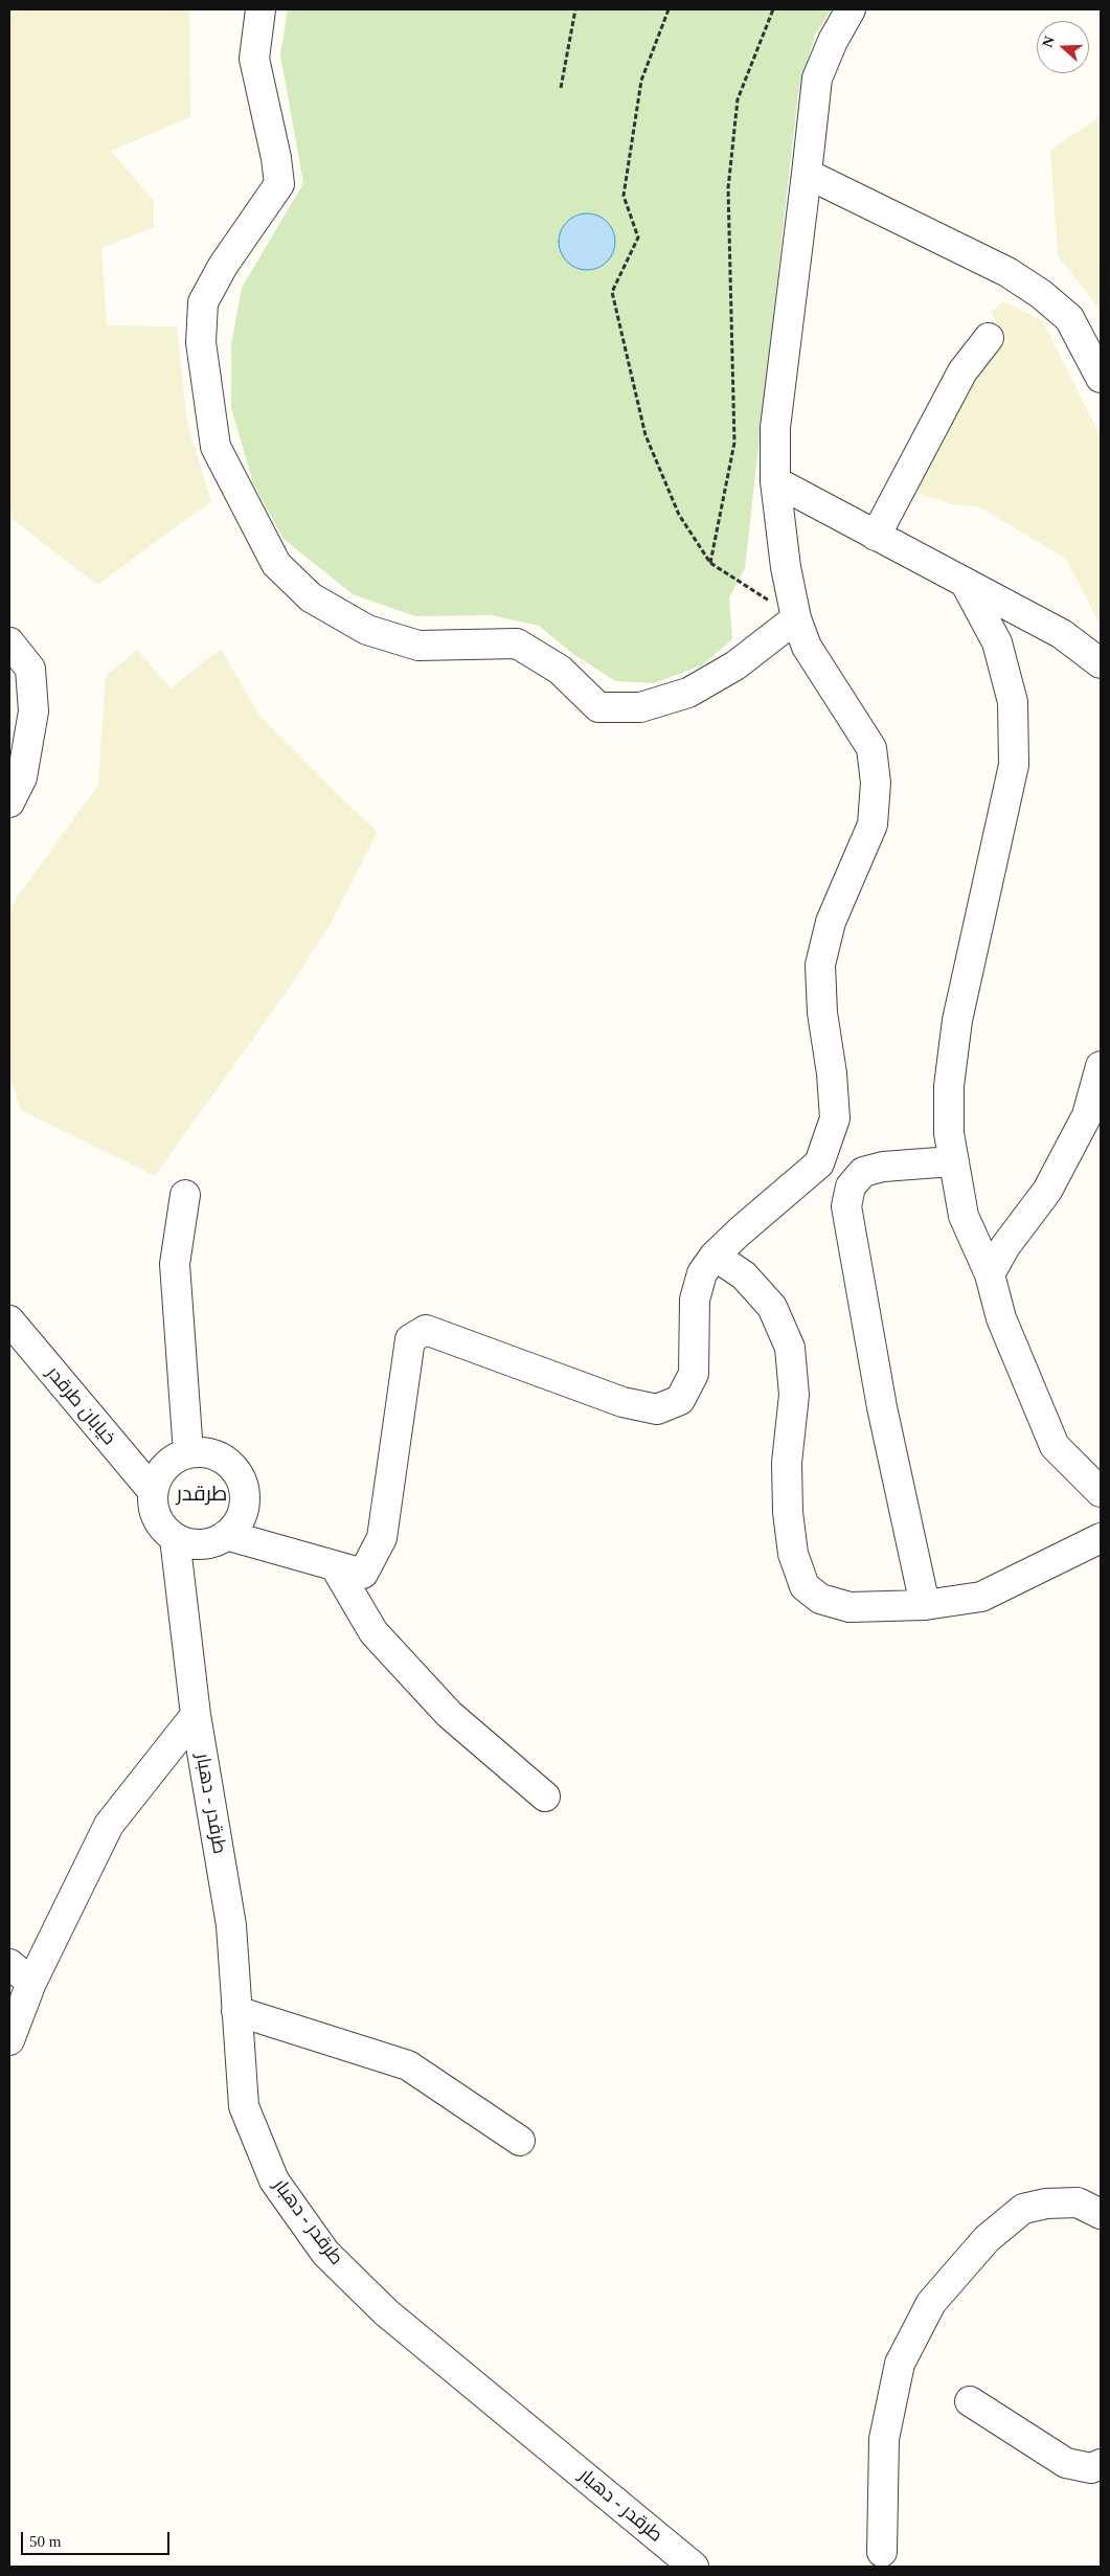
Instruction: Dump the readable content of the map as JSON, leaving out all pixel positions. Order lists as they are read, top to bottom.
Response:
{
  "streets": {
    "street": ["خیابان طرقدر", "طرقدر - دهبار"]
  },
  "crossings": [
    ["خیابان طرقدر", "طرقدر - دهبار"]
  ],
  "districts": ["طرقدر"],
  "scale_bar": "50 m",
  "north": "left"
}
